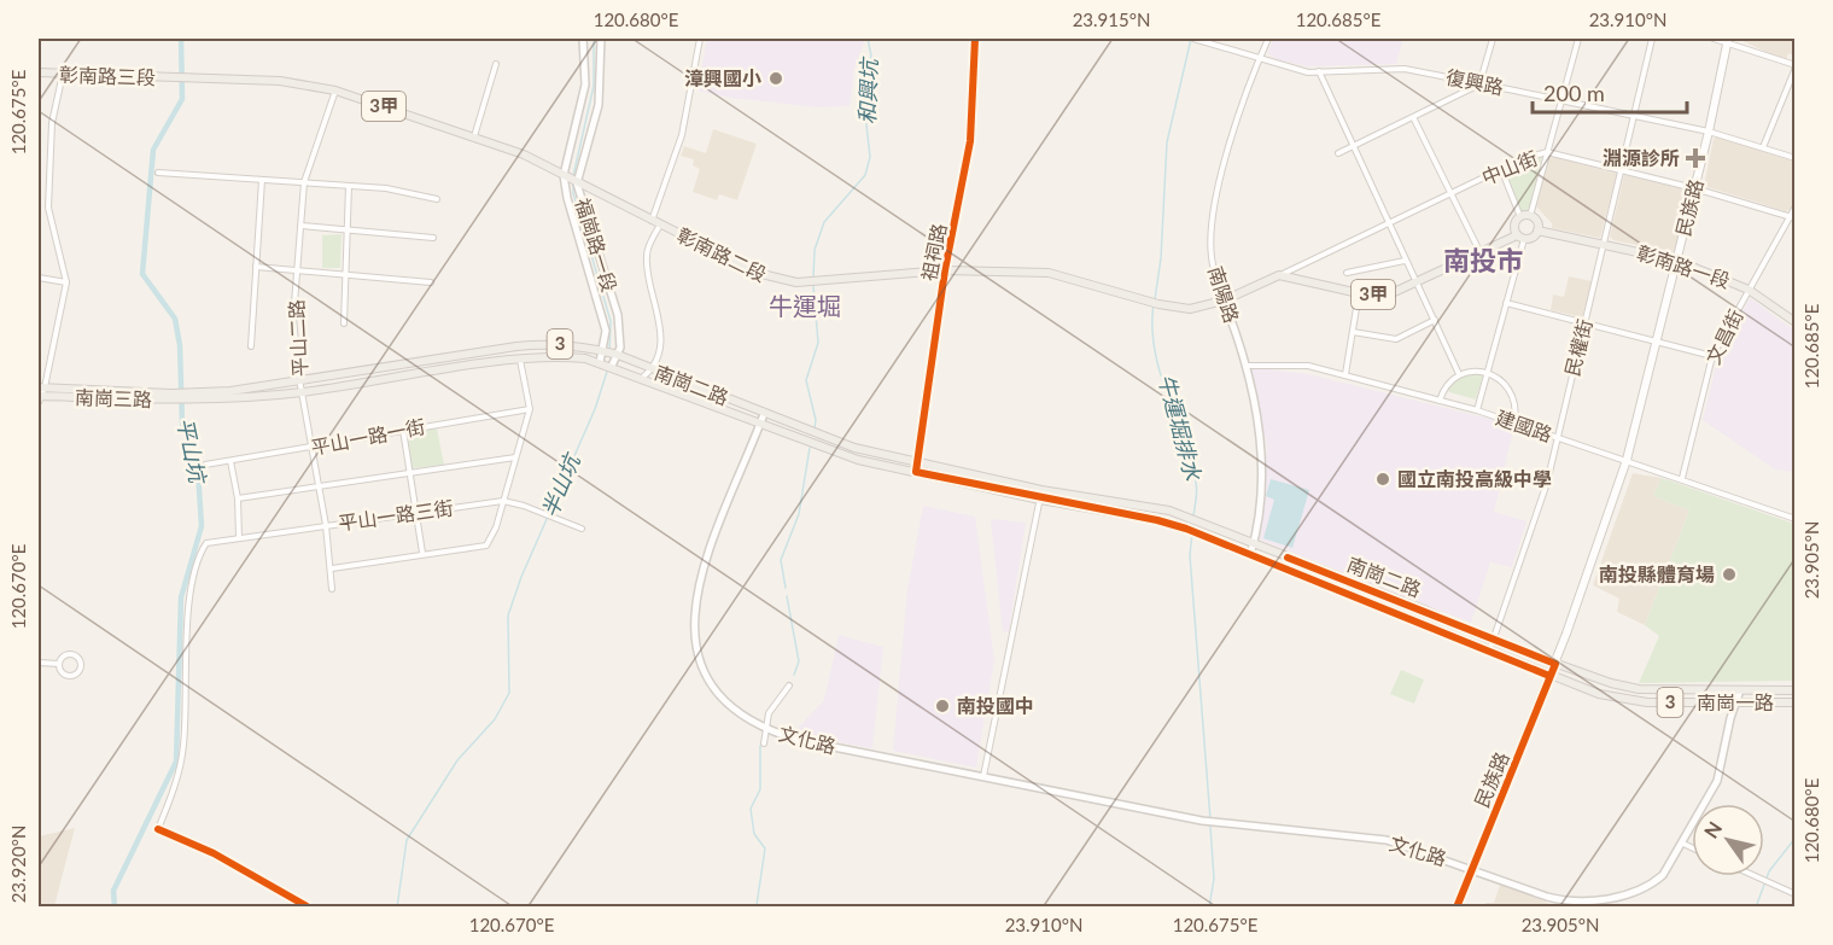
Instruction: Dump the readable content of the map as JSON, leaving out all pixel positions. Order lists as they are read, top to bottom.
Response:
{
  "streets": {
    "main road": [
      "彰南路三段",
      "3甲",
      "民族路",
      "彰南路二段",
      "彰南路一段",
      "3",
      "南崗二路",
      "南崗三路",
      "南崗一路"
    ],
    "street": [
      "復興路",
      "中山街",
      "福崗路一段",
      "祖祠路",
      "南陽路",
      "文昌街",
      "平山二路",
      "民權街",
      "建國路",
      "平山一路一街",
      "平山一路三街",
      "文化路"
    ]
  },
  "crossings": [
    ["彰南路三段", "彰南路二段"],
    ["復興路", "民族路"],
    ["復興路", "南陽路"],
    ["復興路", "民權街"],
    ["3甲", "中山街"],
    ["3甲", "彰南路二段"],
    ["中山街", "民族路"],
    ["中山街", "彰南路二段"],
    ["中山街", "文昌街"],
    ["中山街", "民權街"],
    ["民族路", "彰南路一段"],
    ["民族路", "南崗二路"],
    ["民族路", "建國路"],
    ["民族路", "南崗一路"],
    ["民族路", "文化路"],
    ["福崗路一段", "彰南路二段"],
    ["福崗路一段", "南崗二路"],
    ["祖祠路", "彰南路二段"],
    ["祖祠路", "南崗二路"],
    ["彰南路二段", "南陽路"],
    ["彰南路二段", "平山二路"],
    ["彰南路一段", "文昌街"],
    ["彰南路一段", "民權街"],
    ["南陽路", "南崗二路"],
    ["南陽路", "建國路"],
    ["文昌街", "建國路"],
    ["平山二路", "南崗二路"],
    ["平山二路", "平山一路一街"],
    ["平山二路", "平山一路三街"],
    ["民權街", "南崗二路"],
    ["民權街", "建國路"],
    ["南崗二路", "南崗三路"],
    ["南崗二路", "南崗一路"],
    ["南崗二路", "文化路"],
    ["南崗一路", "文化路"]
  ],
  "districts": ["南投市", "牛運堀"],
  "water": [
    "和興坑",
    "牛運堀排水",
    "平山坑",
    "半山坑"
  ],
  "places": {
    "other": [
      "漳興國小",
      "國立南投高級中學",
      "南投縣體育場",
      "南投國中"
    ],
    "health": ["淵源診所"]
  },
  "scale_bar": "200 m",
  "north": "top left",
  "coordinates": [
    "120.680°E",
    "23.915°N",
    "120.685°E",
    "23.910°N",
    "120.675°E",
    "23.905°N",
    "120.670°E",
    "23.920°N"
  ]
}
